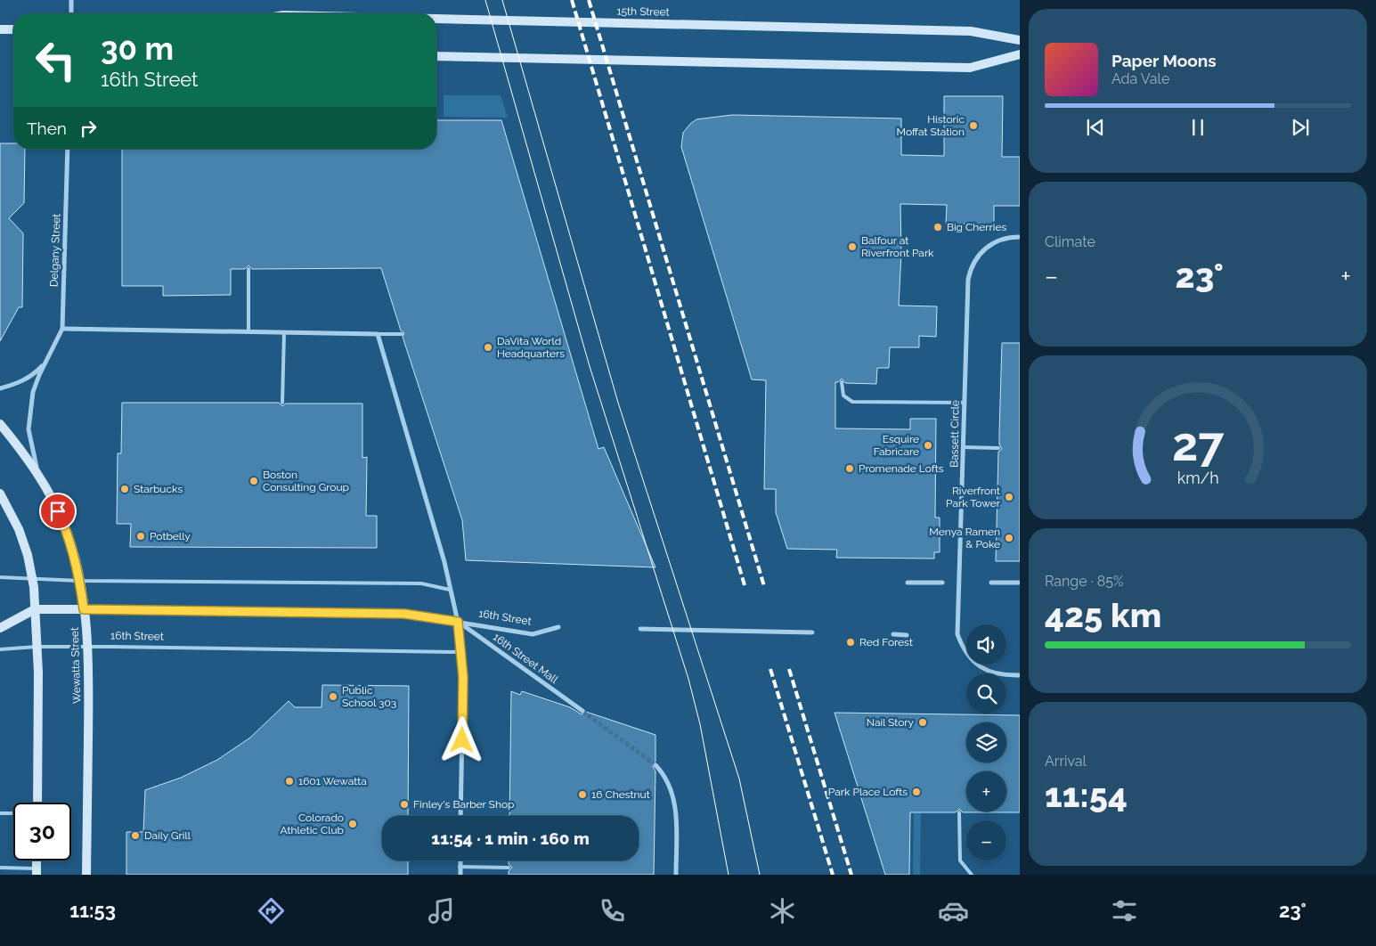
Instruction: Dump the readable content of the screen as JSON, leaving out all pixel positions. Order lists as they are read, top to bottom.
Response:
{
  "streets": {
    "main road": ["15th Street", "16th Street", "Wewatta Street"],
    "street": ["Delgany Street", "Bassett Circle", "16th Street Mall"]
  },
  "crossings": [
    ["Delgany Street", "Wewatta Street"],
    ["16th Street", "16th Street Mall"],
    ["16th Street", "Wewatta Street"]
  ],
  "places": [
    "Historic Moffat Station",
    "Big Cherries",
    "Balfour at Riverfront Park",
    "DaVita World Headquarters",
    "Esquire Fabricare",
    "Promenade Lofts",
    "Boston Consulting Group",
    "Starbucks",
    "Riverfront Park Tower",
    "Potbelly",
    "Menya Ramen & Poke",
    "Red Forest",
    "Public School 303",
    "Nail Story",
    "1601 Wewatta",
    "Park Place Lofts",
    "16 Chestnut",
    "Finley's Barber Shop",
    "Colorado Athletic Club",
    "Daily Grill"
  ],
  "page": {
    "turn": ["30 m", "16th Street"],
    "song": ["Paper Moons", "Ada Vale"],
    "then": "Then",
    "tile": [
      "Climate",
      ["Range · 85%", "425 km"],
      ["Arrival", "11:54"]
    ],
    "heat": ["−", "23°", "+"],
    "map_buttons": ["+", "−"],
    "limit": "30",
    "trip": "11:54 · 1 min · 160 m",
    "tabs": ["11:53", "23°"],
    "gauge": ["27", "km/h"]
  }
}
